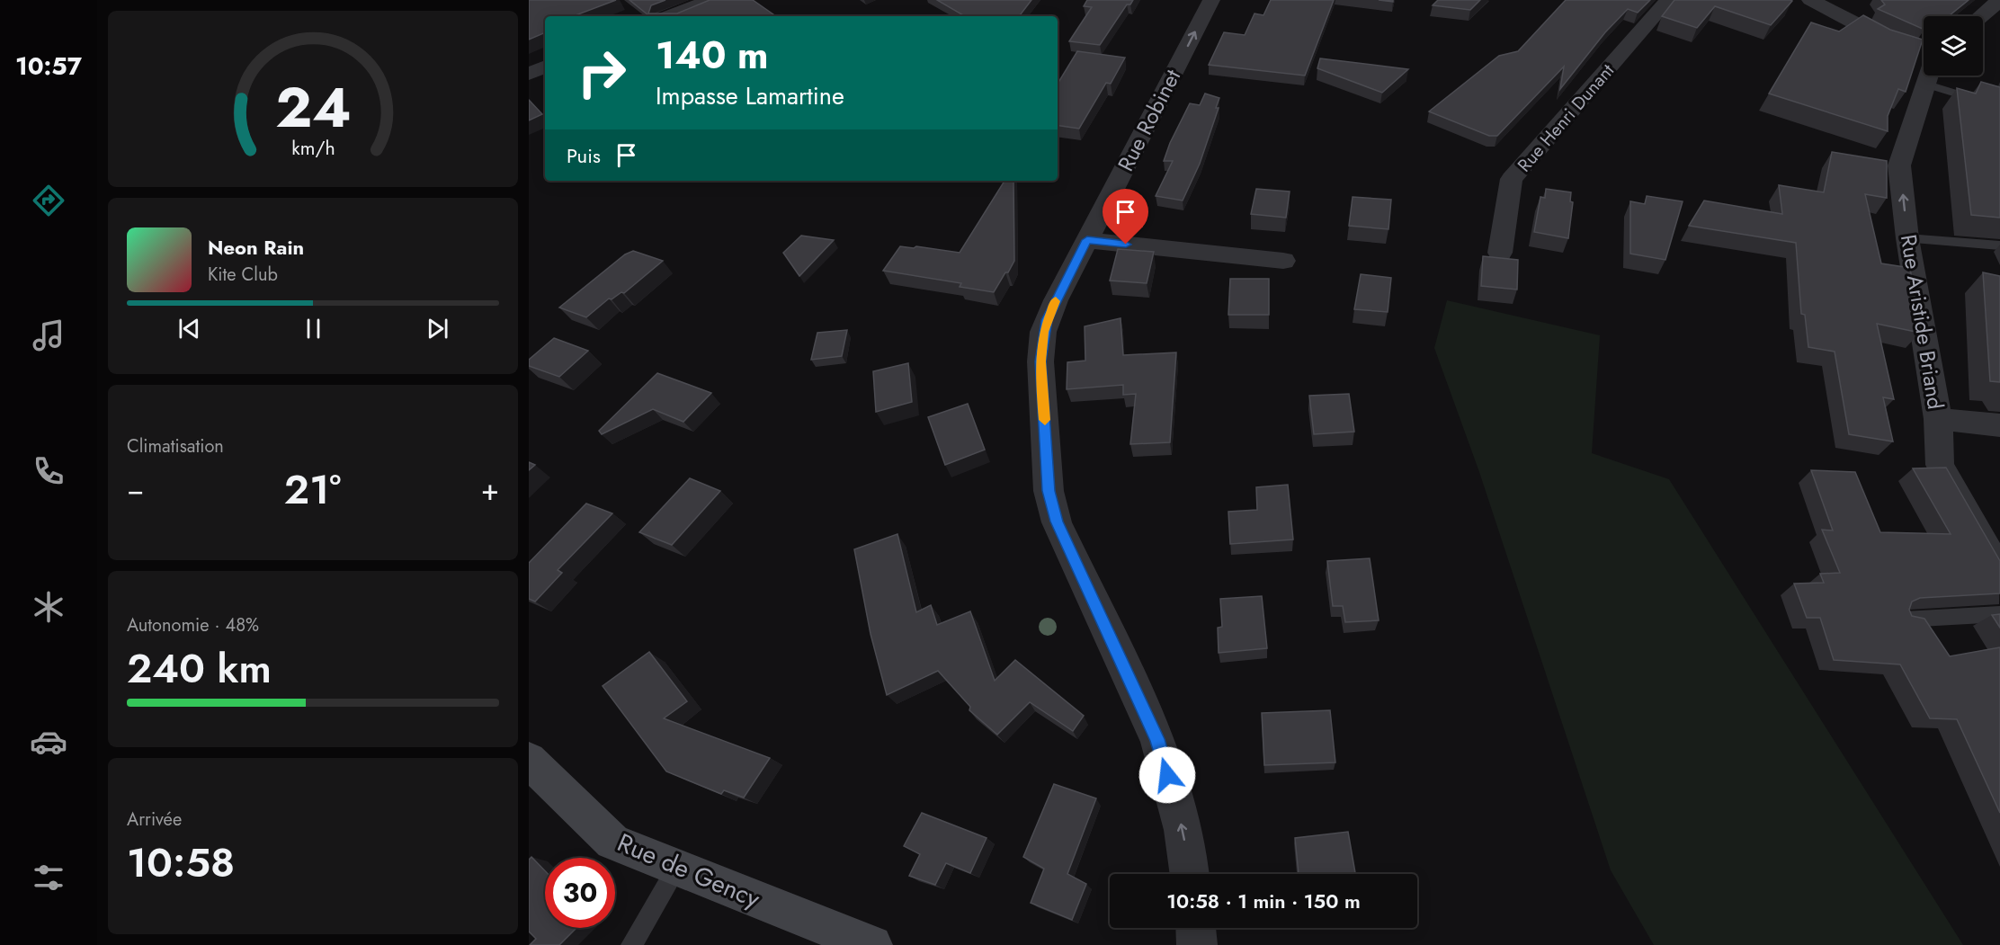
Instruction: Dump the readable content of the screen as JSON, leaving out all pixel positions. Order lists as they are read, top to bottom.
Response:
{
  "streets": {
    "street": [
      "Rue Henri Dunant",
      "Rue Robinet",
      "Rue Aristide Briand",
      "Rue de Gency"
    ]
  },
  "one_way": ["Rue Robinet"],
  "page": {
    "tabs": "10:57",
    "turn": ["140 m", "Impasse Lamartine"],
    "then": "Puis",
    "song": ["Neon Rain", "Kite Club"],
    "tile": [
      "Climatisation",
      ["Autonomie · 48%", "240 km"],
      ["Arrivée", "10:58"]
    ],
    "heat": ["−", "21°", "+"],
    "limit": "30",
    "trip": "10:58 · 1 min · 150 m",
    "gauge": ["24", "km/h"]
  }
}
